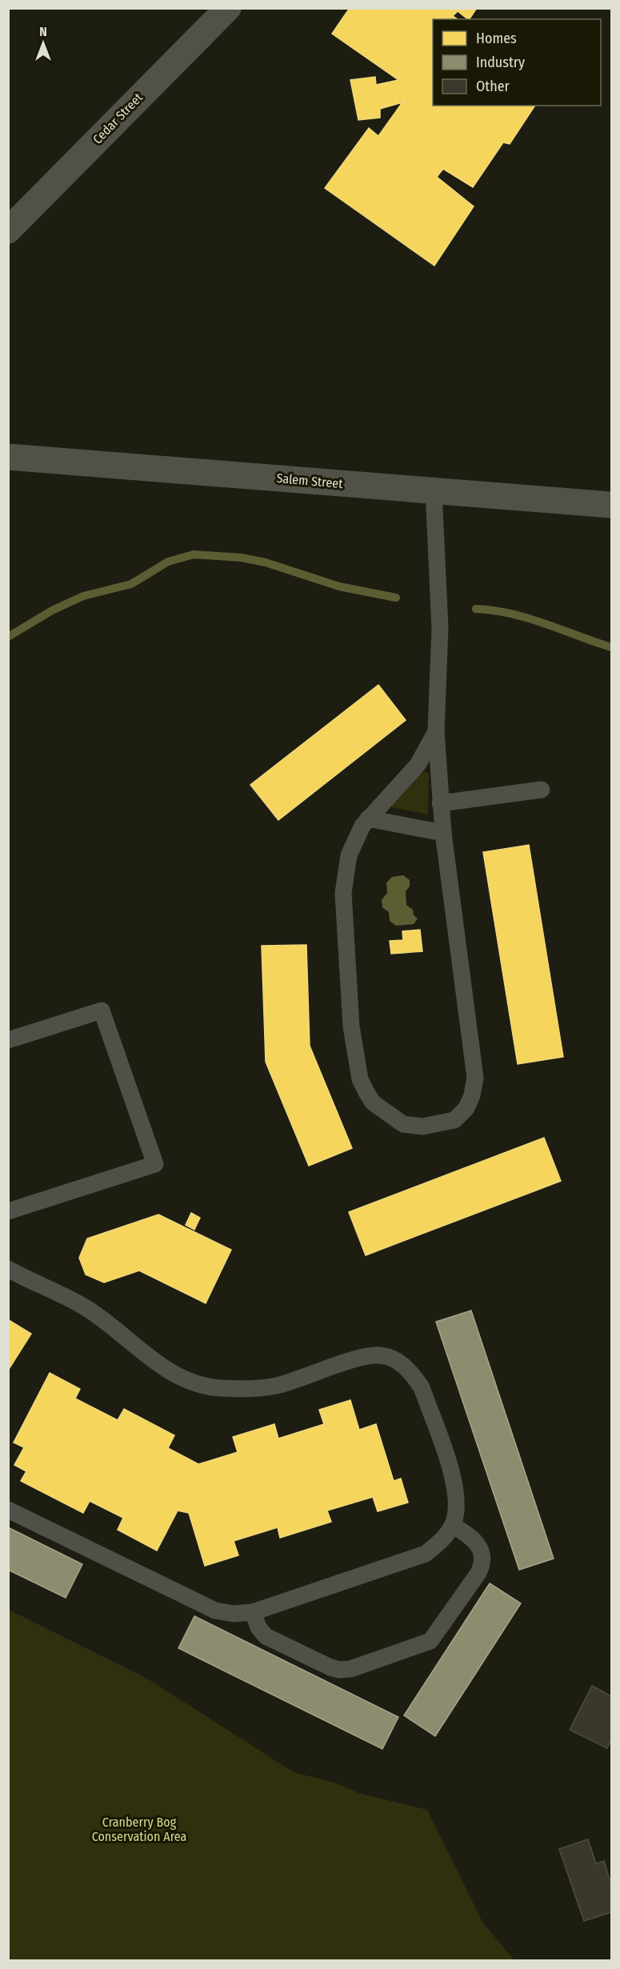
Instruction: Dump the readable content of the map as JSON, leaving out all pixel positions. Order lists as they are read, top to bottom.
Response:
{
  "streets": {
    "street": ["Cedar Street", "Salem Street"]
  },
  "parks": ["Cranberry Bog Conservation Area"],
  "legend": ["Homes", "Industry", "Other"],
  "north": "top"
}
